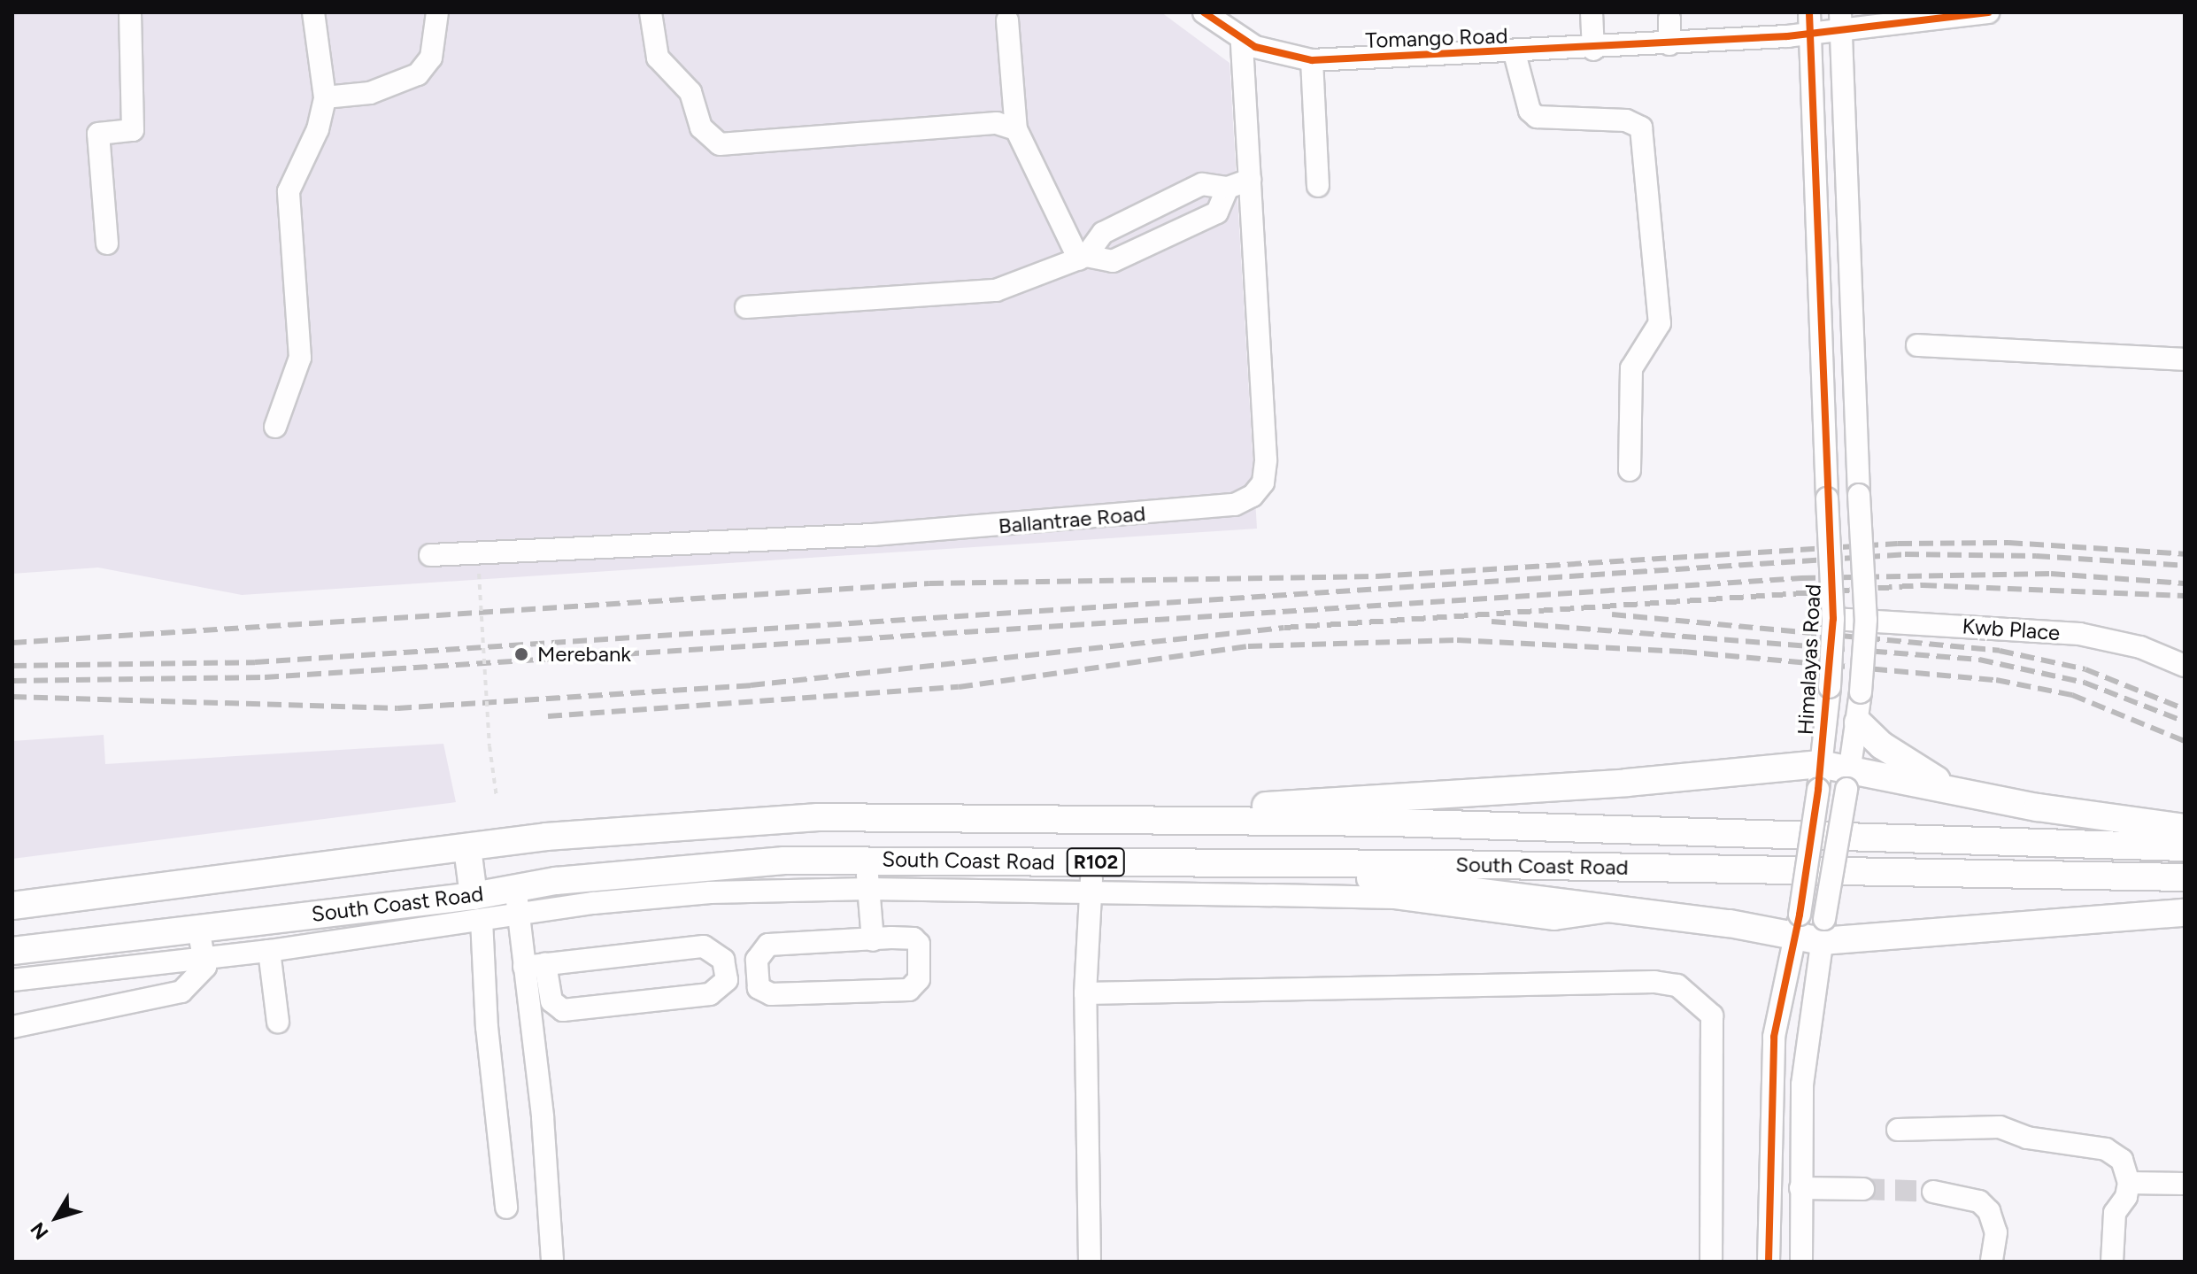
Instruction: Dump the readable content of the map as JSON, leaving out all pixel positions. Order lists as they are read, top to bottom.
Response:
{
  "streets": {
    "main road": ["South Coast Road", "R102"],
    "street": [
      "Tomango Road",
      "Ballantrae Road",
      "Kwb Place",
      "Himalayas Road"
    ]
  },
  "crossings": [
    ["Tomango Road", "Ballantrae Road"],
    ["Tomango Road", "Himalayas Road"],
    ["Kwb Place", "Himalayas Road"]
  ],
  "places": ["Merebank"],
  "north": "bottom left"
}
